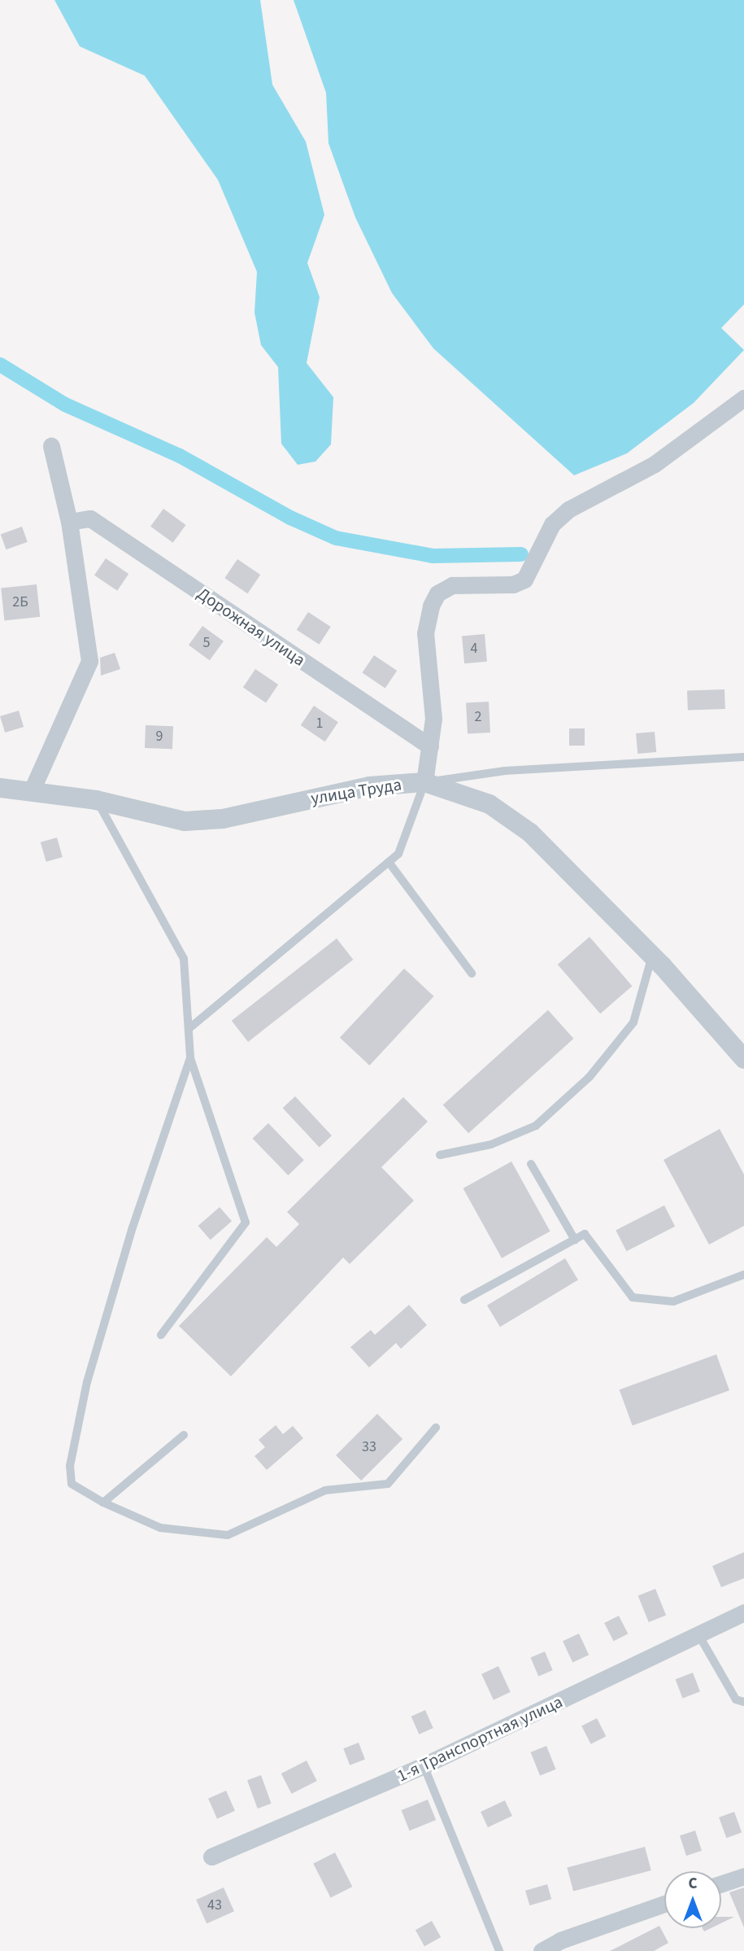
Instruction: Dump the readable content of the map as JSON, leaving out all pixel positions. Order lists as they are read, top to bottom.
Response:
{
  "streets": {
    "street": ["Дорожная улица", "улица Труда", "1-я Транспортная улица"]
  },
  "house_numbers": [
    "2Б",
    "5",
    "4",
    "2",
    "1",
    "9",
    "33",
    "43"
  ],
  "north": "top"
}
